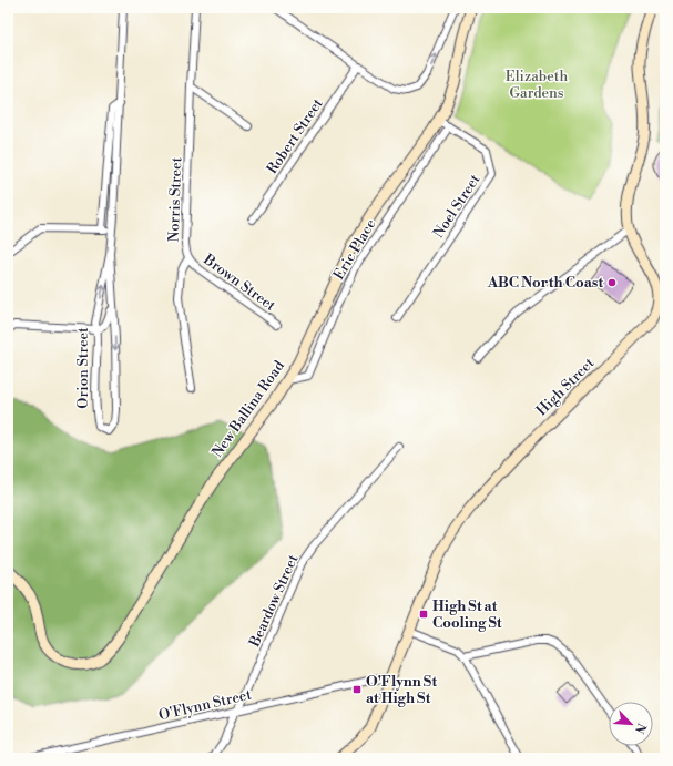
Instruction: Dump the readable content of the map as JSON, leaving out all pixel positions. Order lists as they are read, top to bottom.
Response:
{
  "streets": {
    "street": [
      "Robert Street",
      "Norris Street",
      "Noel Street",
      "Eric Place",
      "Brown Street",
      "Orion Street",
      "High Street",
      "New Ballina Road",
      "Beardow Street",
      "O'Flynn Street"
    ]
  },
  "crossings": [
    ["Norris Street", "Brown Street"],
    ["Noel Street", "Eric Place"],
    ["Noel Street", "New Ballina Road"],
    ["Eric Place", "New Ballina Road"],
    ["High Street", "O'Flynn Street"],
    ["Beardow Street", "O'Flynn Street"]
  ],
  "parks": ["Elizabeth Gardens"],
  "places": {
    "other": ["ABC North Coast"],
    "transit": ["High St at Cooling St", "O'Flynn St at High St"]
  },
  "north": "bottom right"
}
